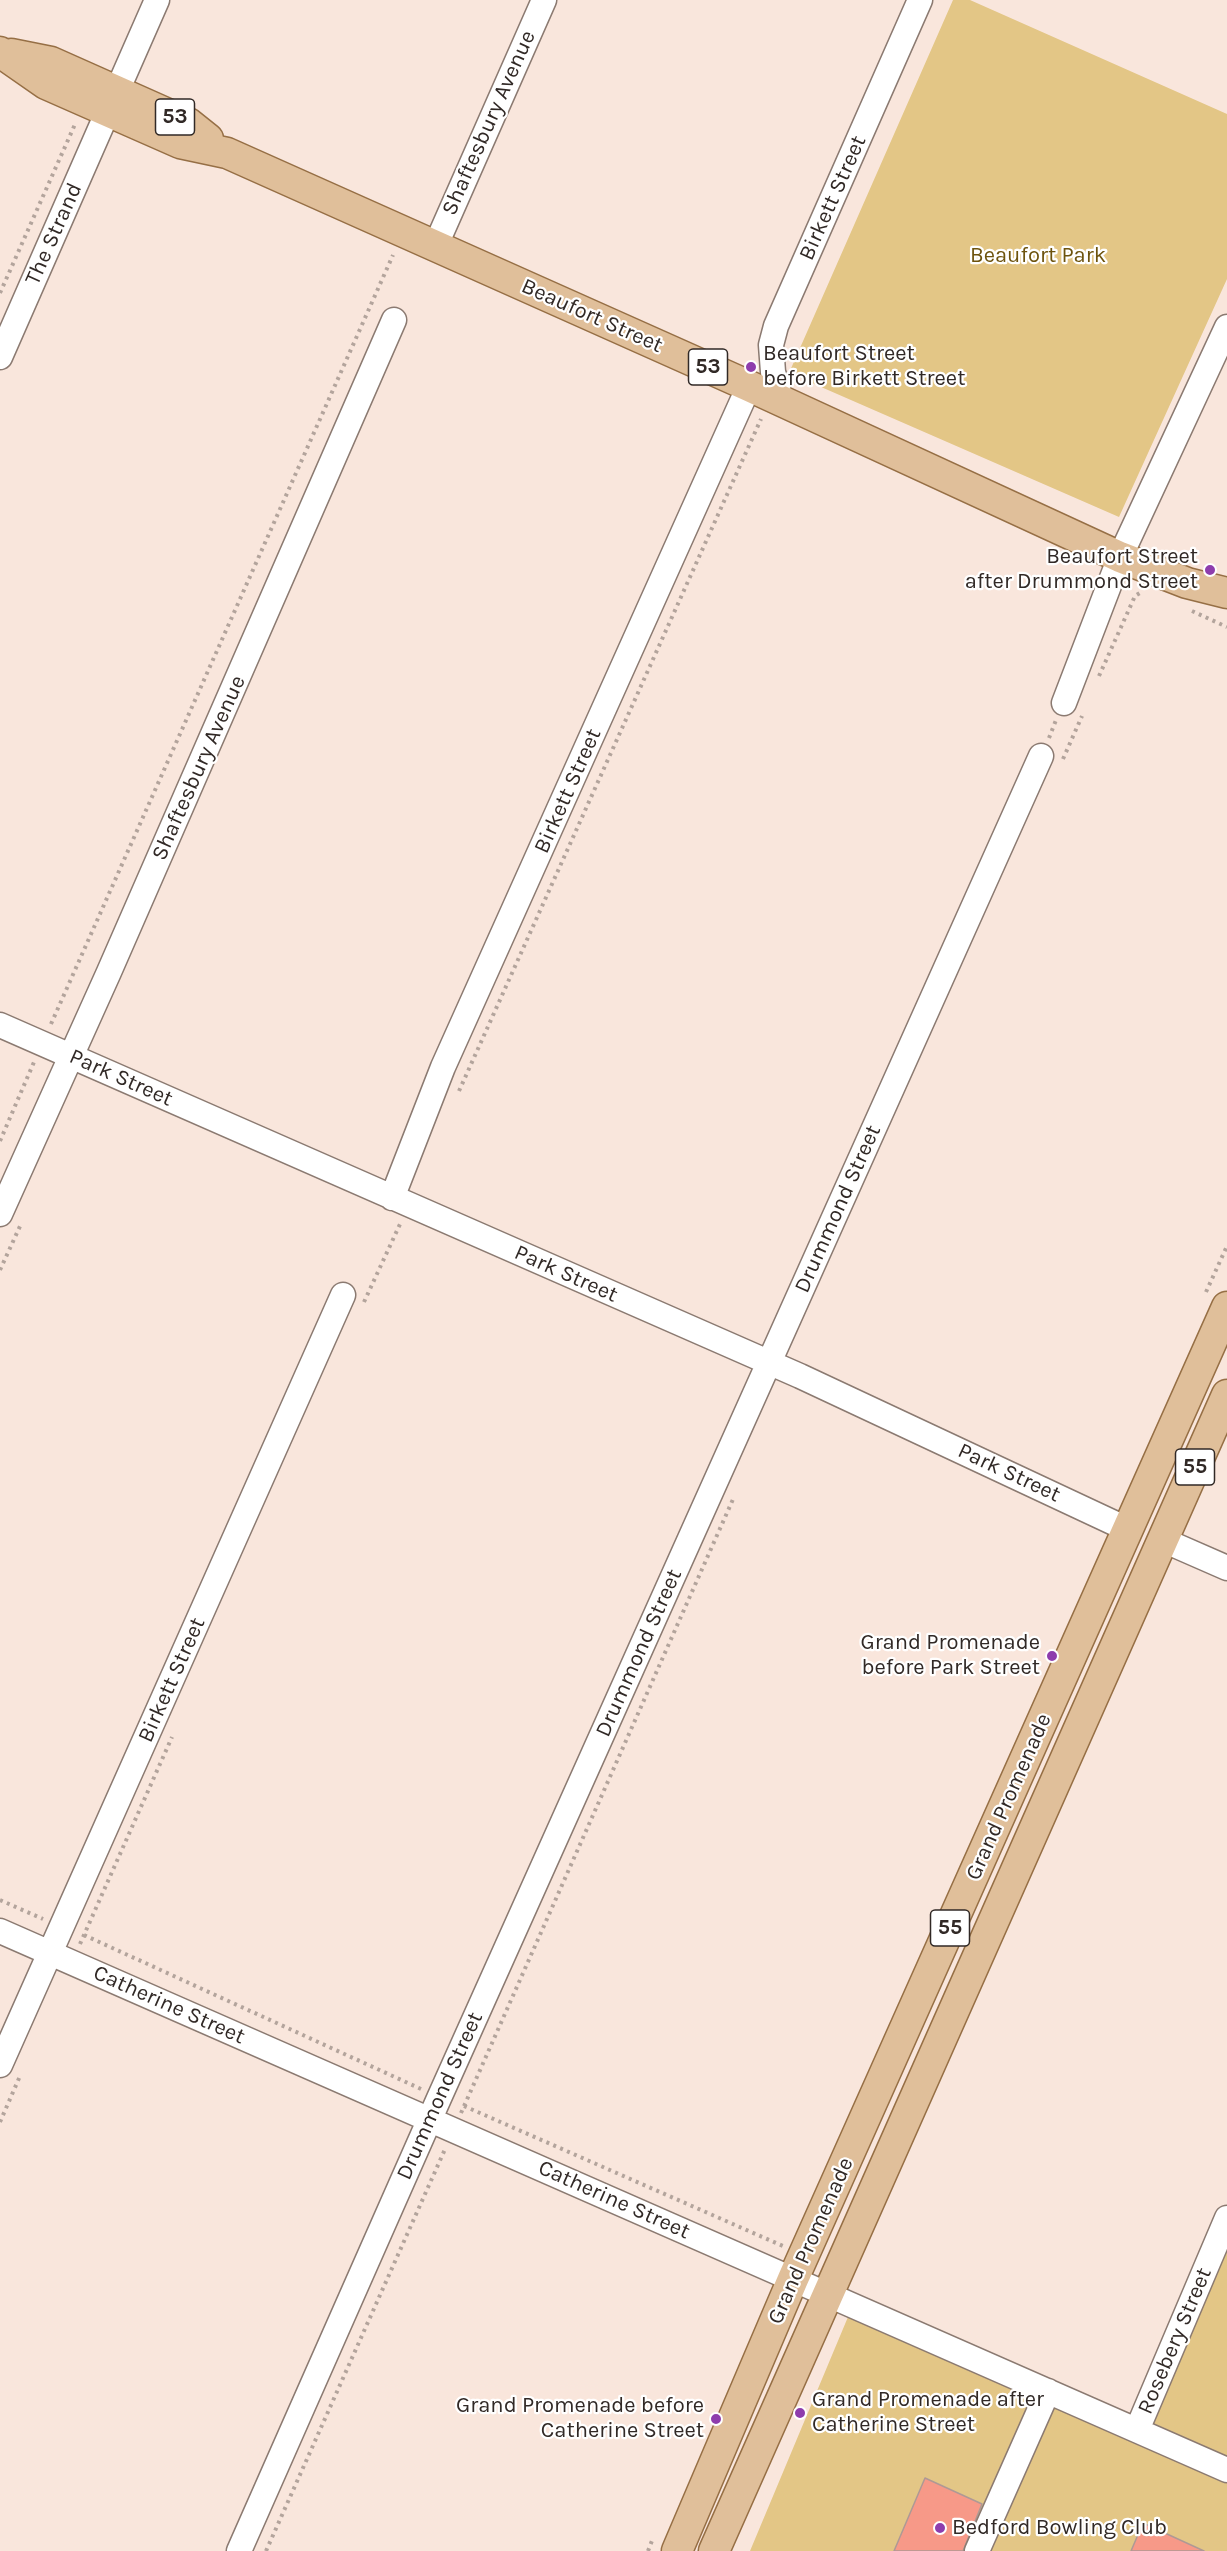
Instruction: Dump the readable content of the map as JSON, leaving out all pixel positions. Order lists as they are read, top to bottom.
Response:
{
  "streets": {
    "main road": [
      "53",
      "Beaufort Street",
      "55",
      "Grand Promenade"
    ],
    "street": [
      "Shaftesbury Avenue",
      "Birkett Street",
      "The Strand",
      "Park Street",
      "Drummond Street",
      "Catherine Street",
      "Rosebery Street"
    ]
  },
  "crossings": [
    ["Shaftesbury Avenue", "Beaufort Street"],
    ["Shaftesbury Avenue", "Park Street"],
    ["Birkett Street", "Beaufort Street"],
    ["Birkett Street", "Park Street"],
    ["Birkett Street", "Catherine Street"],
    ["The Strand", "Beaufort Street"],
    ["Park Street", "Drummond Street"],
    ["Park Street", "Grand Promenade"],
    ["Drummond Street", "Catherine Street"],
    ["Grand Promenade", "Catherine Street"],
    ["Catherine Street", "Rosebery Street"]
  ],
  "parks": ["Beaufort Park"],
  "places": [
    "Beaufort Street before Birkett Street",
    "Beaufort Street after Drummond Street",
    "Grand Promenade before Park Street",
    "Grand Promenade after Catherine Street",
    "Grand Promenade before Catherine Street",
    "Bedford Bowling Club"
  ]
}
